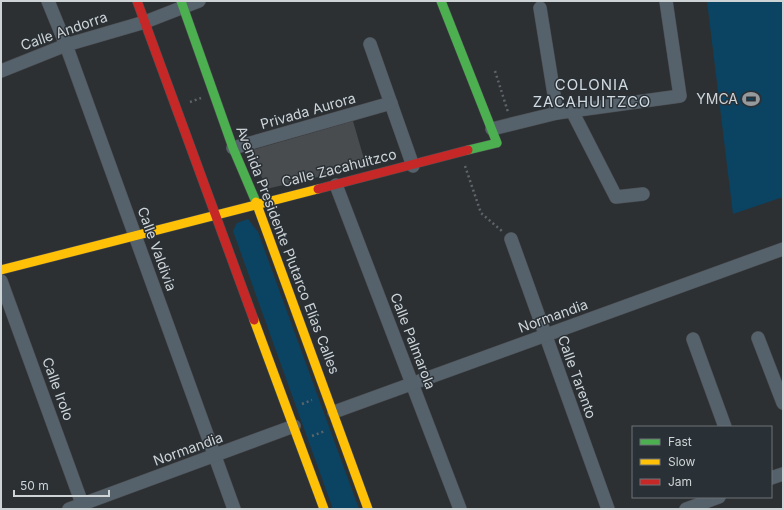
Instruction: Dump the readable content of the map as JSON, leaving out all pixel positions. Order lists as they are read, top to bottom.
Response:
{
  "streets": {
    "main road": ["Calle Zacahuitzco", "Avenida Presidente Plutarco Elías Calles"],
    "street": [
      "Calle Andorra",
      "Privada Aurora",
      "Calle Valdivia",
      "Normandia",
      "Calle Palmarola",
      "Calle Tarento",
      "Calle Irolo"
    ]
  },
  "crossings": [
    ["Calle Andorra", "Calle Valdivia"],
    ["Calle Andorra", "Avenida Presidente Plutarco Elías Calles"],
    ["Privada Aurora", "Avenida Presidente Plutarco Elías Calles"],
    ["Calle Zacahuitzco", "Calle Valdivia"],
    ["Calle Zacahuitzco", "Avenida Presidente Plutarco Elías Calles"],
    ["Calle Zacahuitzco", "Calle Palmarola"],
    ["Calle Valdivia", "Normandia"],
    ["Avenida Presidente Plutarco Elías Calles", "Normandia"],
    ["Normandia", "Calle Palmarola"],
    ["Normandia", "Calle Tarento"],
    ["Normandia", "Calle Irolo"]
  ],
  "districts": ["COLONIA ZACAHUITZCO"],
  "places": {
    "sports": ["YMCA"]
  },
  "legend": ["Fast", "Slow", "Jam"],
  "scale_bar": "50 m"
}
